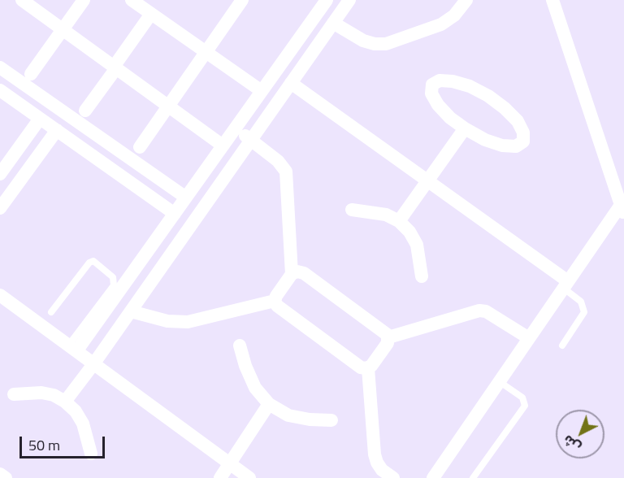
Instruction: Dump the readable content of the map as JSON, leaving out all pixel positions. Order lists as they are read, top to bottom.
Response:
{
  "scale_bar": "50 m",
  "north": "bottom left"
}
